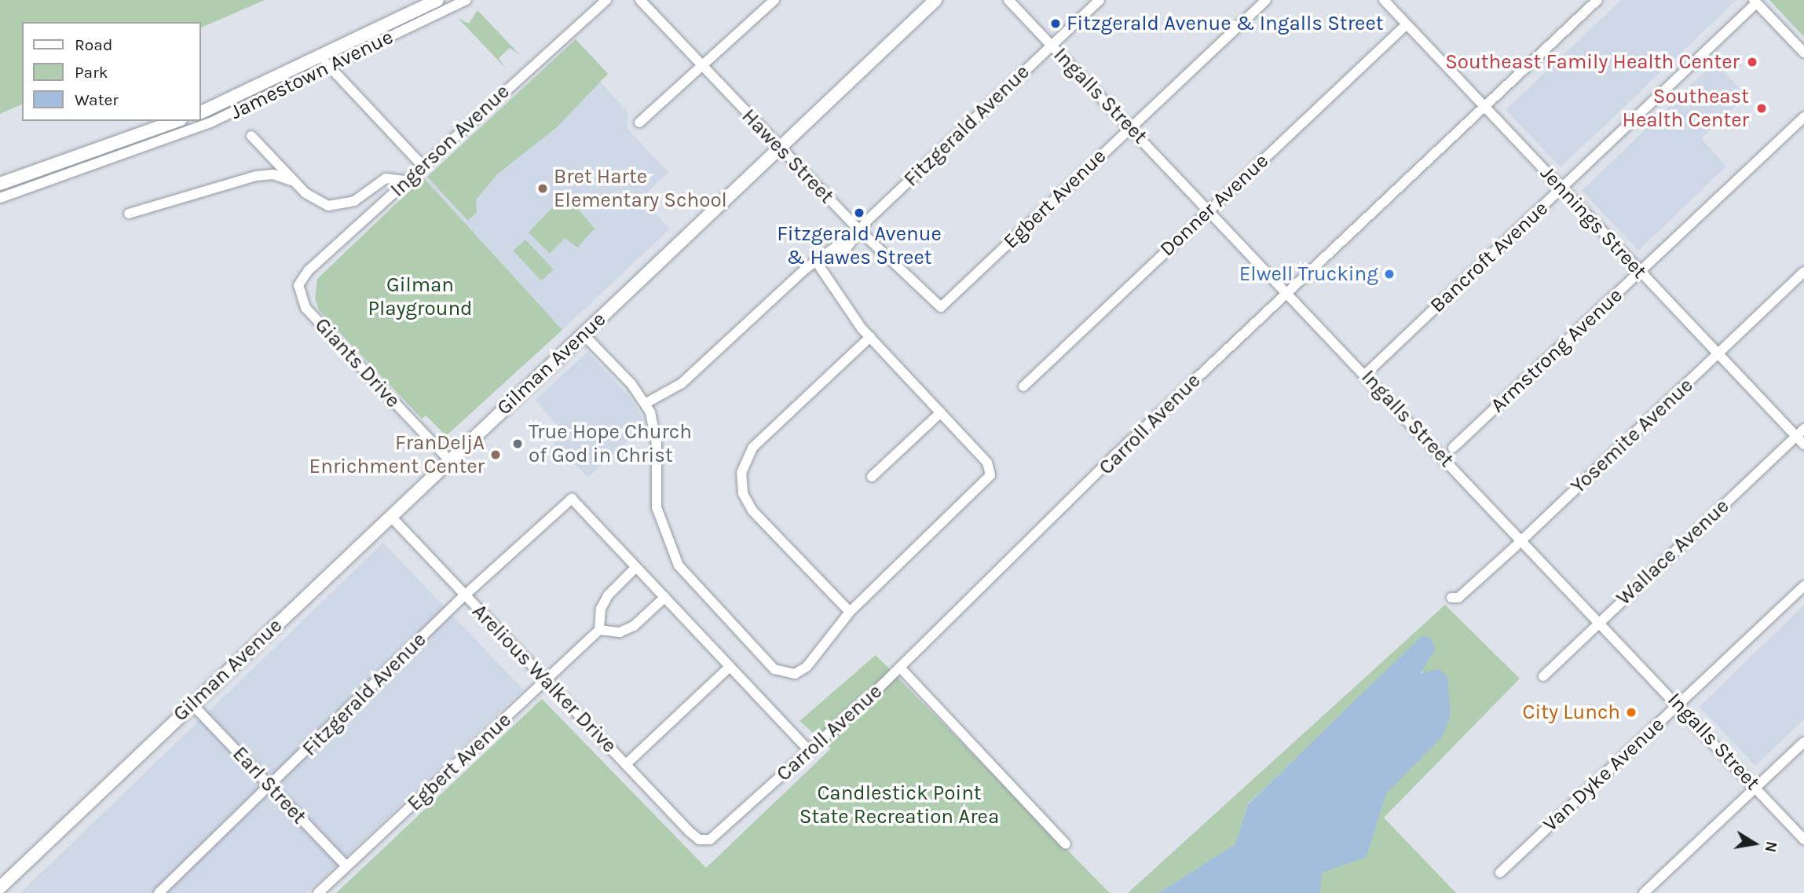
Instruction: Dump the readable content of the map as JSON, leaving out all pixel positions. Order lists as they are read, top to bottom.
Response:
{
  "streets": {
    "street": [
      "Jamestown Avenue",
      "Ingalls Street",
      "Fitzgerald Avenue",
      "Ingerson Avenue",
      "Hawes Street",
      "Egbert Avenue",
      "Donner Avenue",
      "Jennings Street",
      "Bancroft Avenue",
      "Armstrong Avenue",
      "Giants Drive",
      "Gilman Avenue",
      "Carroll Avenue",
      "Yosemite Avenue",
      "Wallace Avenue",
      "Arelious Walker Drive",
      "Van Dyke Avenue",
      "Earl Street"
    ]
  },
  "crossings": [
    ["Ingalls Street", "Fitzgerald Avenue"],
    ["Ingalls Street", "Egbert Avenue"],
    ["Ingalls Street", "Donner Avenue"],
    ["Ingalls Street", "Bancroft Avenue"],
    ["Ingalls Street", "Carroll Avenue"],
    ["Ingalls Street", "Yosemite Avenue"],
    ["Ingalls Street", "Wallace Avenue"],
    ["Ingalls Street", "Van Dyke Avenue"],
    ["Fitzgerald Avenue", "Hawes Street"],
    ["Fitzgerald Avenue", "Arelious Walker Drive"],
    ["Fitzgerald Avenue", "Earl Street"],
    ["Ingerson Avenue", "Giants Drive"],
    ["Hawes Street", "Egbert Avenue"],
    ["Hawes Street", "Gilman Avenue"],
    ["Egbert Avenue", "Arelious Walker Drive"],
    ["Egbert Avenue", "Earl Street"],
    ["Donner Avenue", "Jennings Street"],
    ["Jennings Street", "Bancroft Avenue"],
    ["Jennings Street", "Armstrong Avenue"],
    ["Jennings Street", "Carroll Avenue"],
    ["Jennings Street", "Yosemite Avenue"],
    ["Jennings Street", "Wallace Avenue"],
    ["Giants Drive", "Gilman Avenue"],
    ["Gilman Avenue", "Arelious Walker Drive"],
    ["Gilman Avenue", "Earl Street"],
    ["Carroll Avenue", "Arelious Walker Drive"]
  ],
  "parks": ["Gilman Playground", "Candlestick Point State Recreation Area"],
  "places": [
    "Fitzgerald Avenue & Ingalls Street",
    "Southeast Family Health Center",
    "Southeast Health Center",
    "Bret Harte Elementary School",
    "Fitzgerald Avenue & Hawes Street",
    "Elwell Trucking",
    "True Hope Church of God in Christ",
    "FranDeljA Enrichment Center",
    "City Lunch"
  ],
  "legend": ["Road", "Park", "Water"],
  "north": "right"
}
